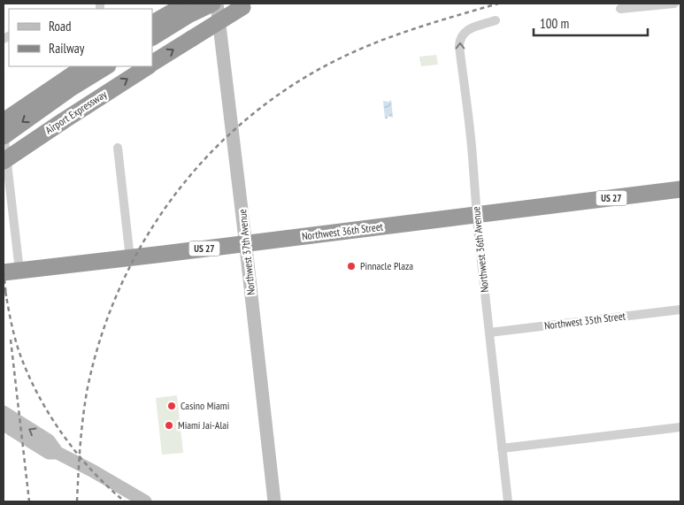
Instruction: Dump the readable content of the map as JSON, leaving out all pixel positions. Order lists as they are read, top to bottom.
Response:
{
  "streets": {
    "highway": ["Airport Expressway", "US 27", "Northwest 36th Street"],
    "street": ["Northwest 36th Avenue", "Northwest 37th Avenue", "Northwest 35th Street"]
  },
  "crossings": [
    ["Northwest 36th Street", "Northwest 36th Avenue"],
    ["Northwest 36th Street", "Northwest 37th Avenue"],
    ["Northwest 36th Avenue", "Northwest 35th Street"]
  ],
  "one_way": ["Northwest 36th Avenue"],
  "places": ["Pinnacle Plaza", "Casino Miami", "Miami Jai-Alai"],
  "legend": ["Road", "Railway"],
  "scale_bar": "100 m"
}
